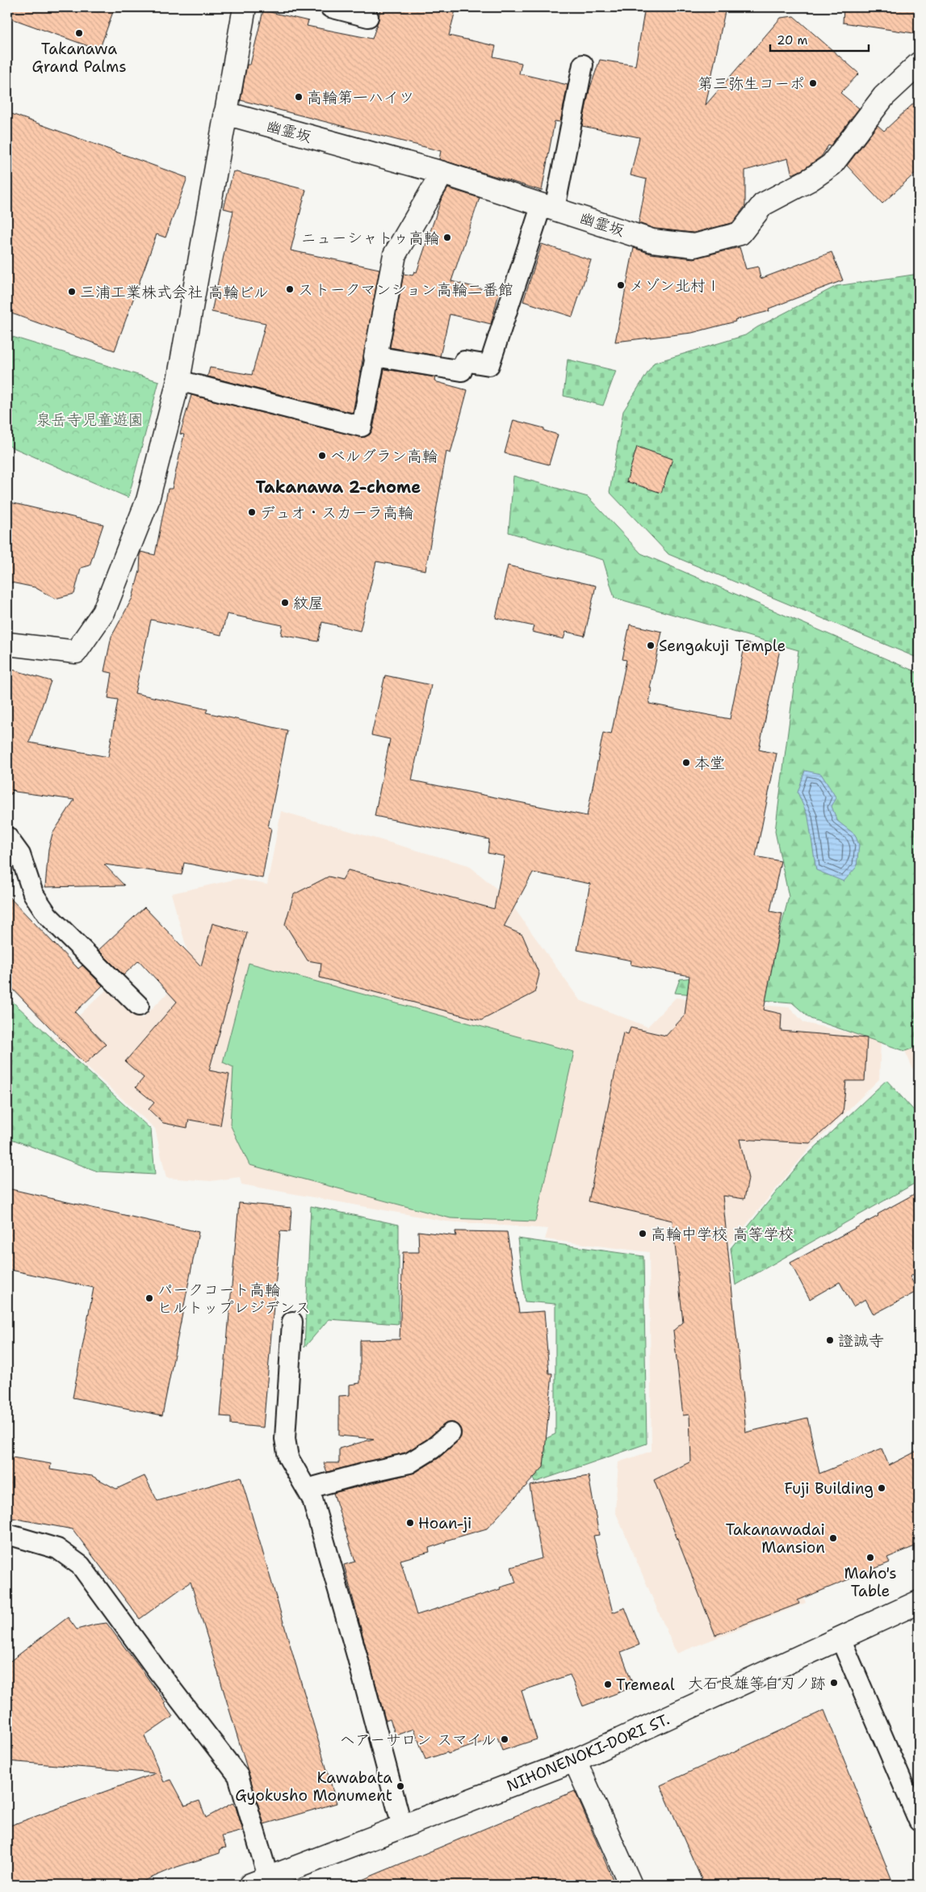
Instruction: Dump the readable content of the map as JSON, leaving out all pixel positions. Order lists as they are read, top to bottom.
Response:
{
  "streets": {
    "street": ["幽霊坂", "NIHONENOKI-DORI ST."]
  },
  "districts": ["Takanawa 2-chome"],
  "parks": ["泉岳寺児童遊園"],
  "places": [
    "Takanawa Grand Palms",
    "第三弥生コーポ",
    "高輪第一ハイツ",
    "ニューシャトゥ高輪",
    "メゾン北村Ⅰ",
    "ストークマンション高輪二番館",
    "三浦工業株式会社 高輪ビル",
    "ベルグラン高輪",
    "デュオ・スカーラ高輪",
    "紋屋",
    "Sengakuji Temple",
    "本堂",
    "高輪中学校 高等学校",
    "パークコート高輪 ヒルトップレジデンス",
    "證誠寺",
    "Fuji Building",
    "Hoan-ji",
    "Takanawadai Mansion",
    "Maho's Table",
    "大石良雄等自刃ノ跡",
    "Tremeal",
    "ヘアーサロン スマイル",
    "Kawabata Gyokusho Monument"
  ],
  "scale_bar": "20 m"
}
